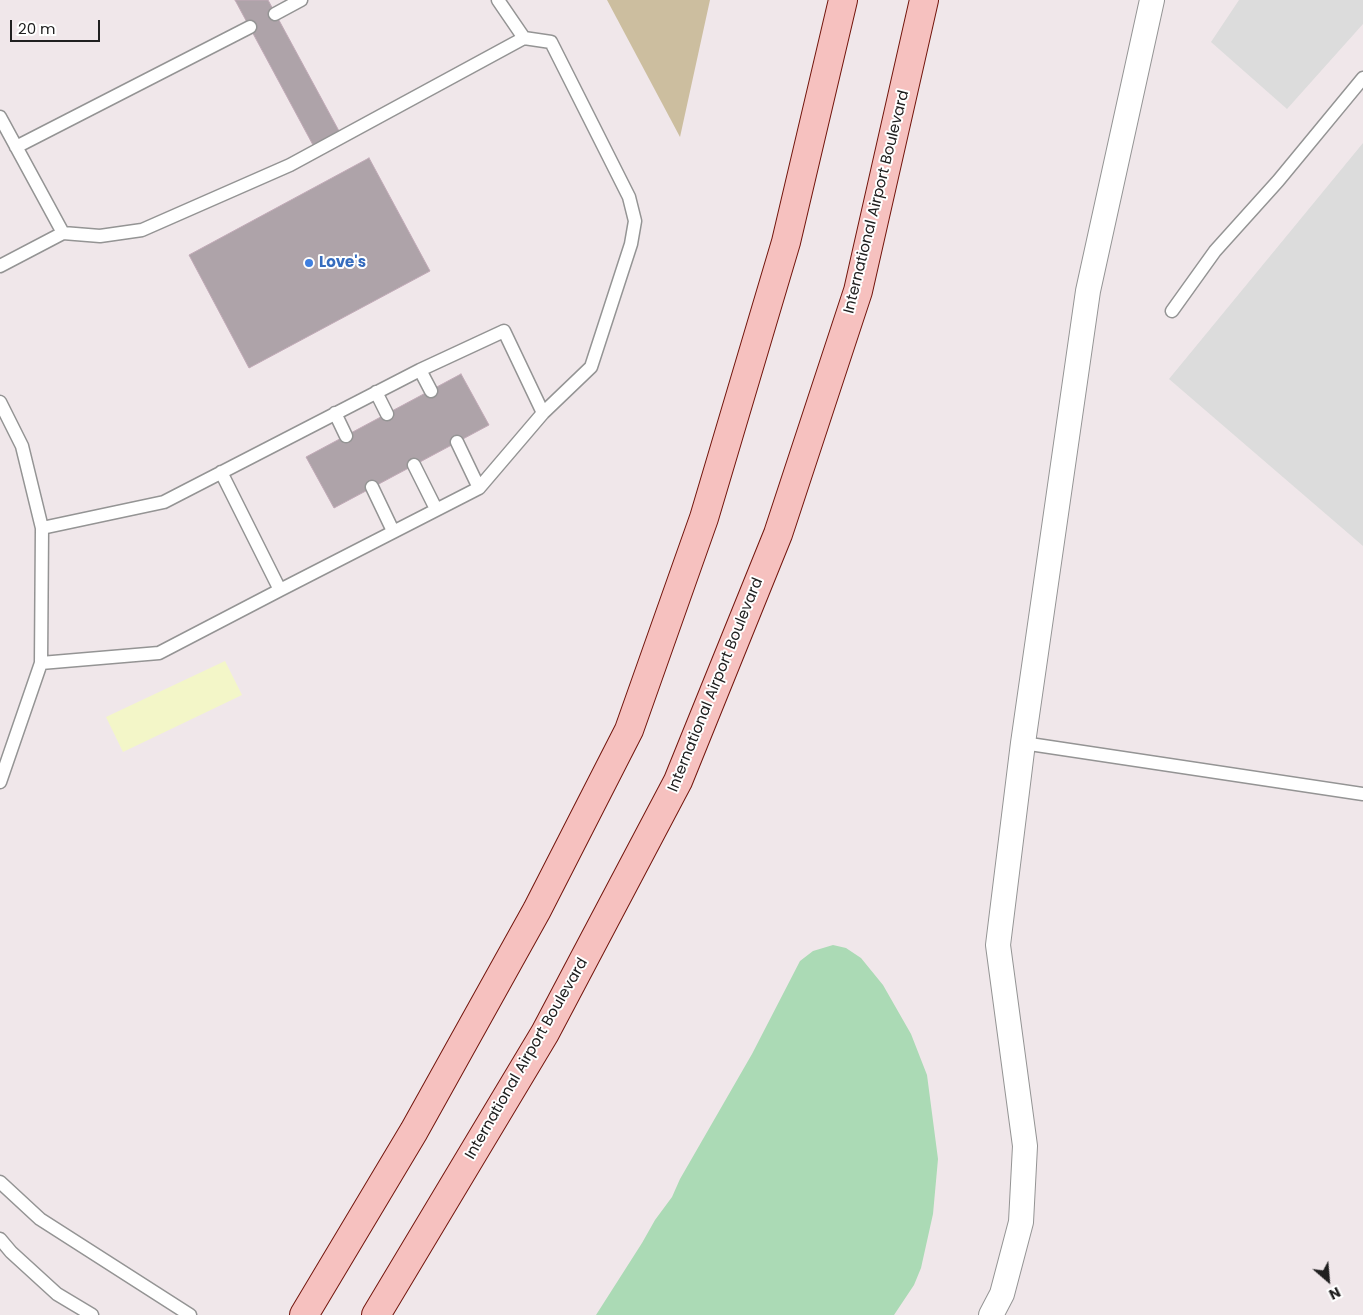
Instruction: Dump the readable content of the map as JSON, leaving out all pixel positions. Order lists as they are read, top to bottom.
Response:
{
  "streets": {
    "main road": ["International Airport Boulevard"]
  },
  "places": ["Love's"],
  "scale_bar": "20 m",
  "north": "bottom right"
}
